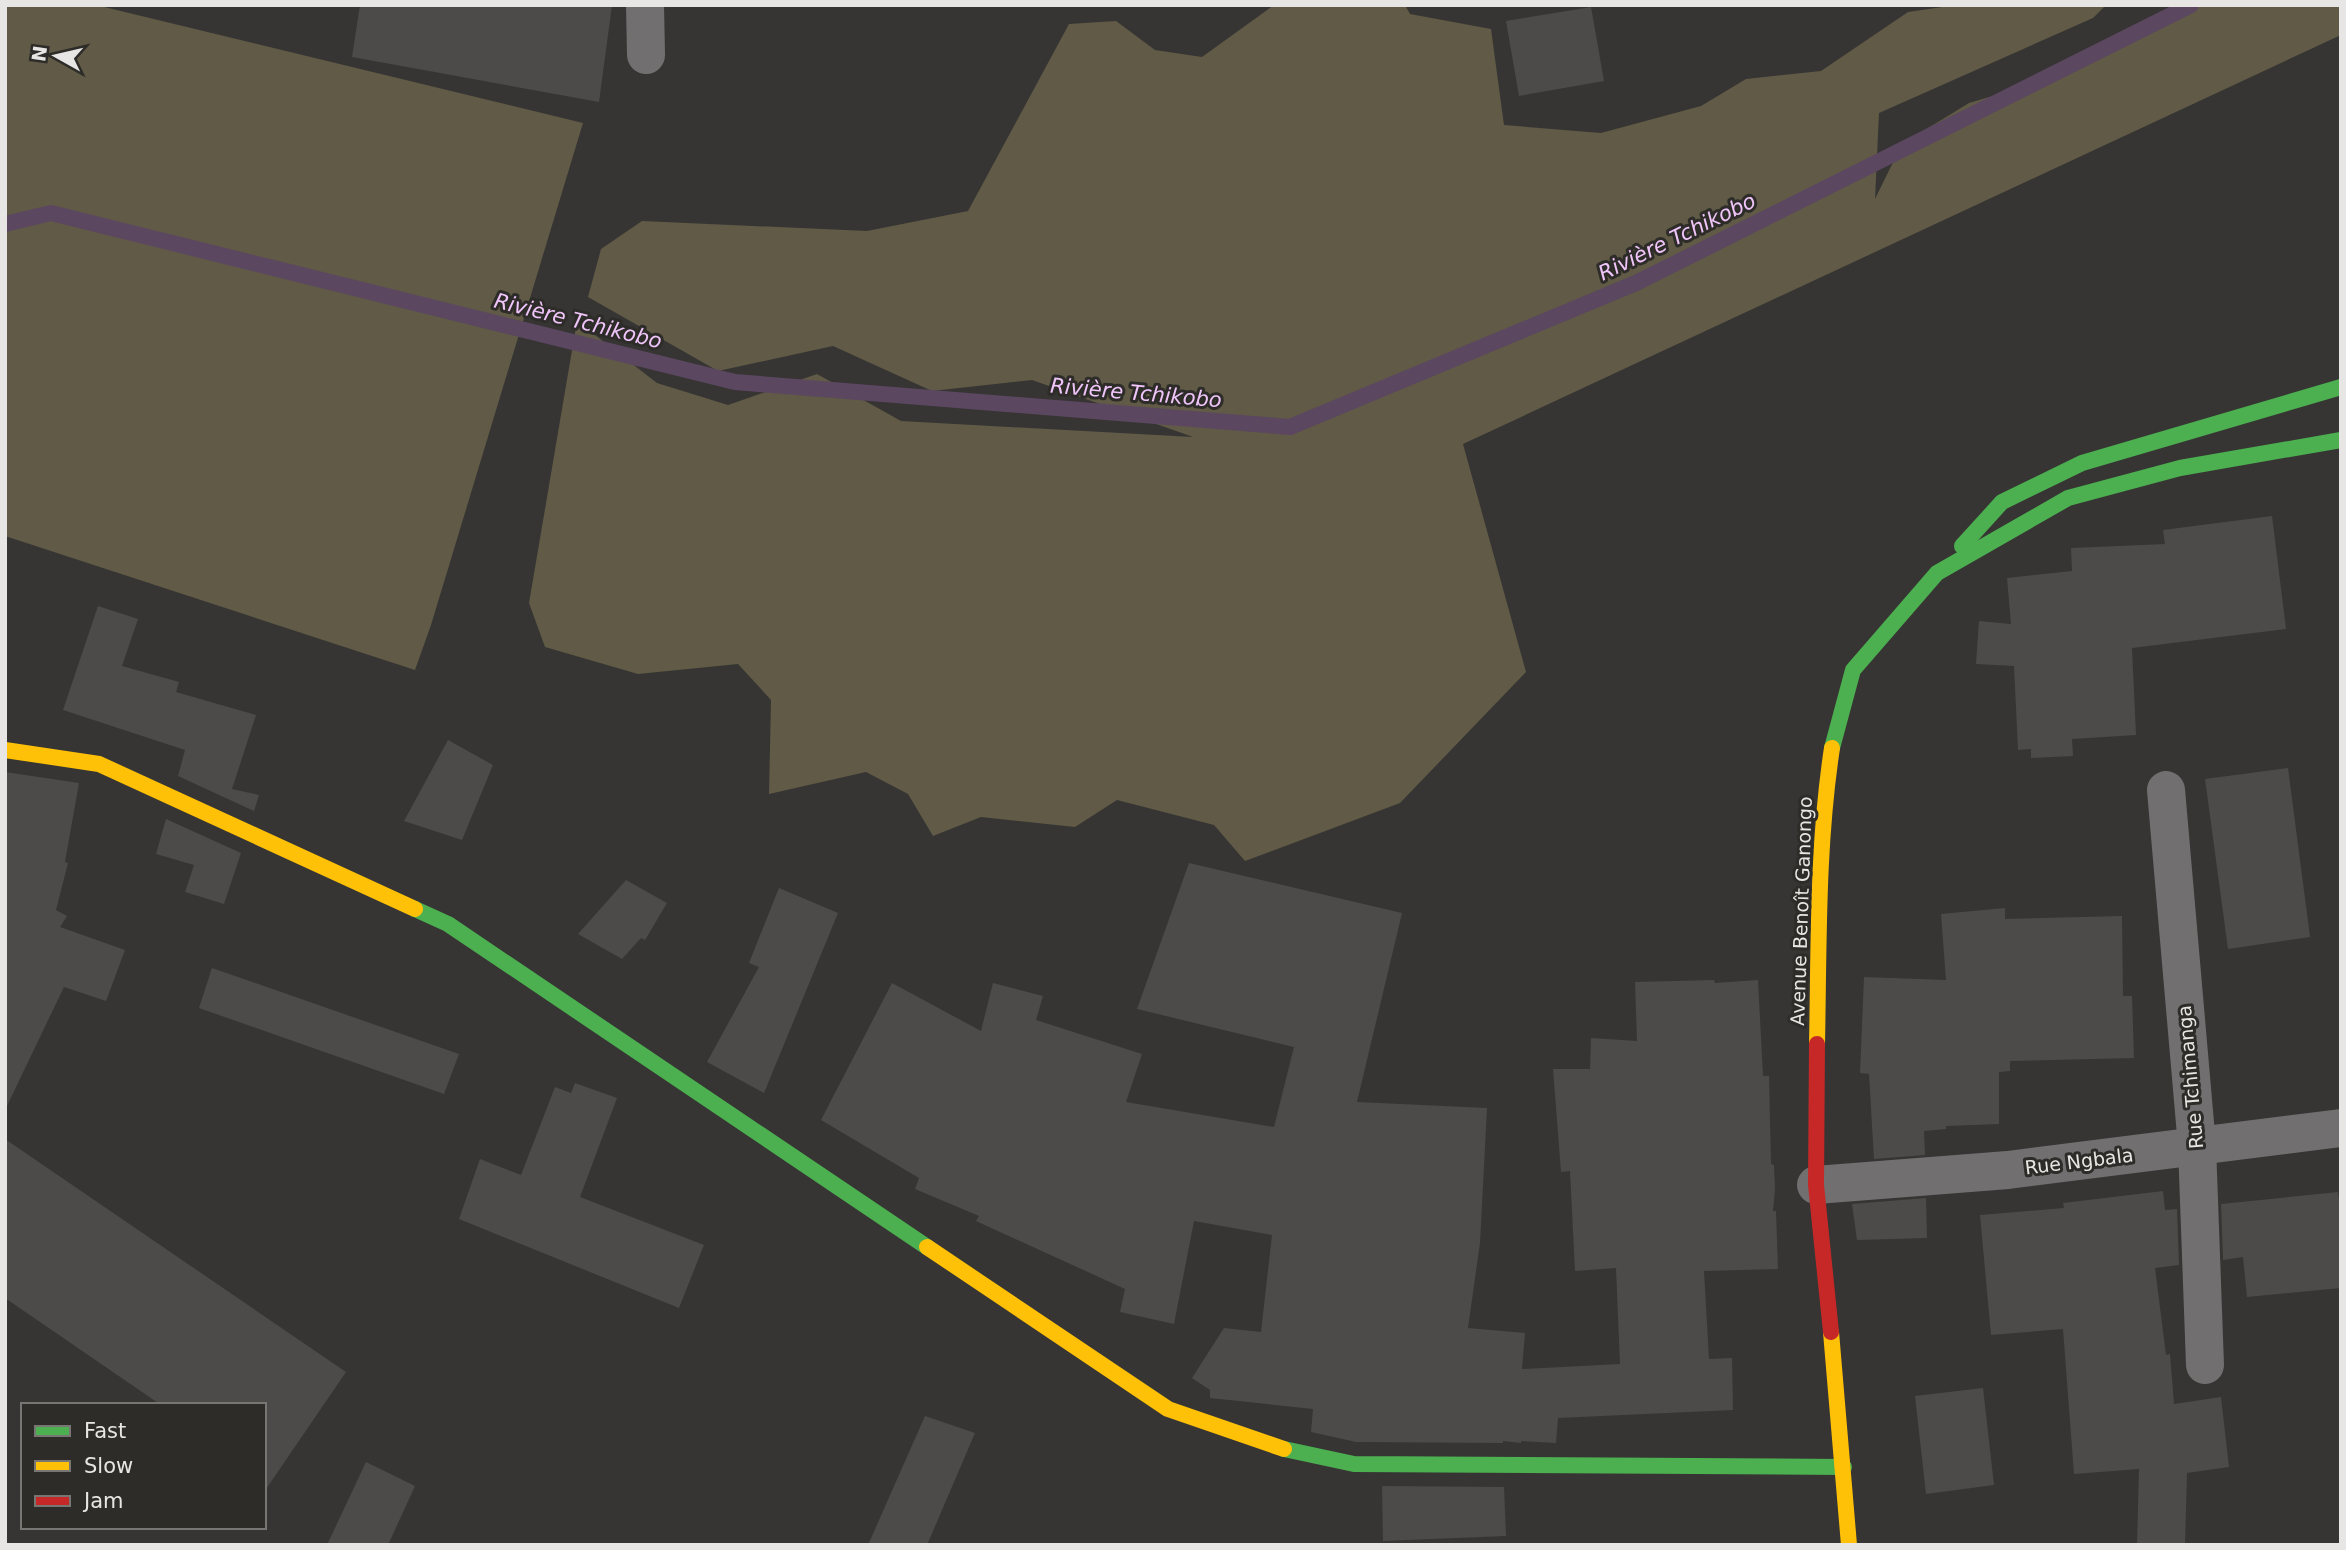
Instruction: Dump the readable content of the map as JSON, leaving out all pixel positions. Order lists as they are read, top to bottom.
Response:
{
  "streets": {
    "street": ["Avenue Benoît Ganongo", "Rue Tchimanga", "Rue Ngbala"]
  },
  "crossings": [
    ["Avenue Benoît Ganongo", "Rue Ngbala"],
    ["Rue Tchimanga", "Rue Ngbala"]
  ],
  "water": ["Rivière Tchikobo"],
  "legend": ["Fast", "Slow", "Jam"],
  "north": "left"
}
